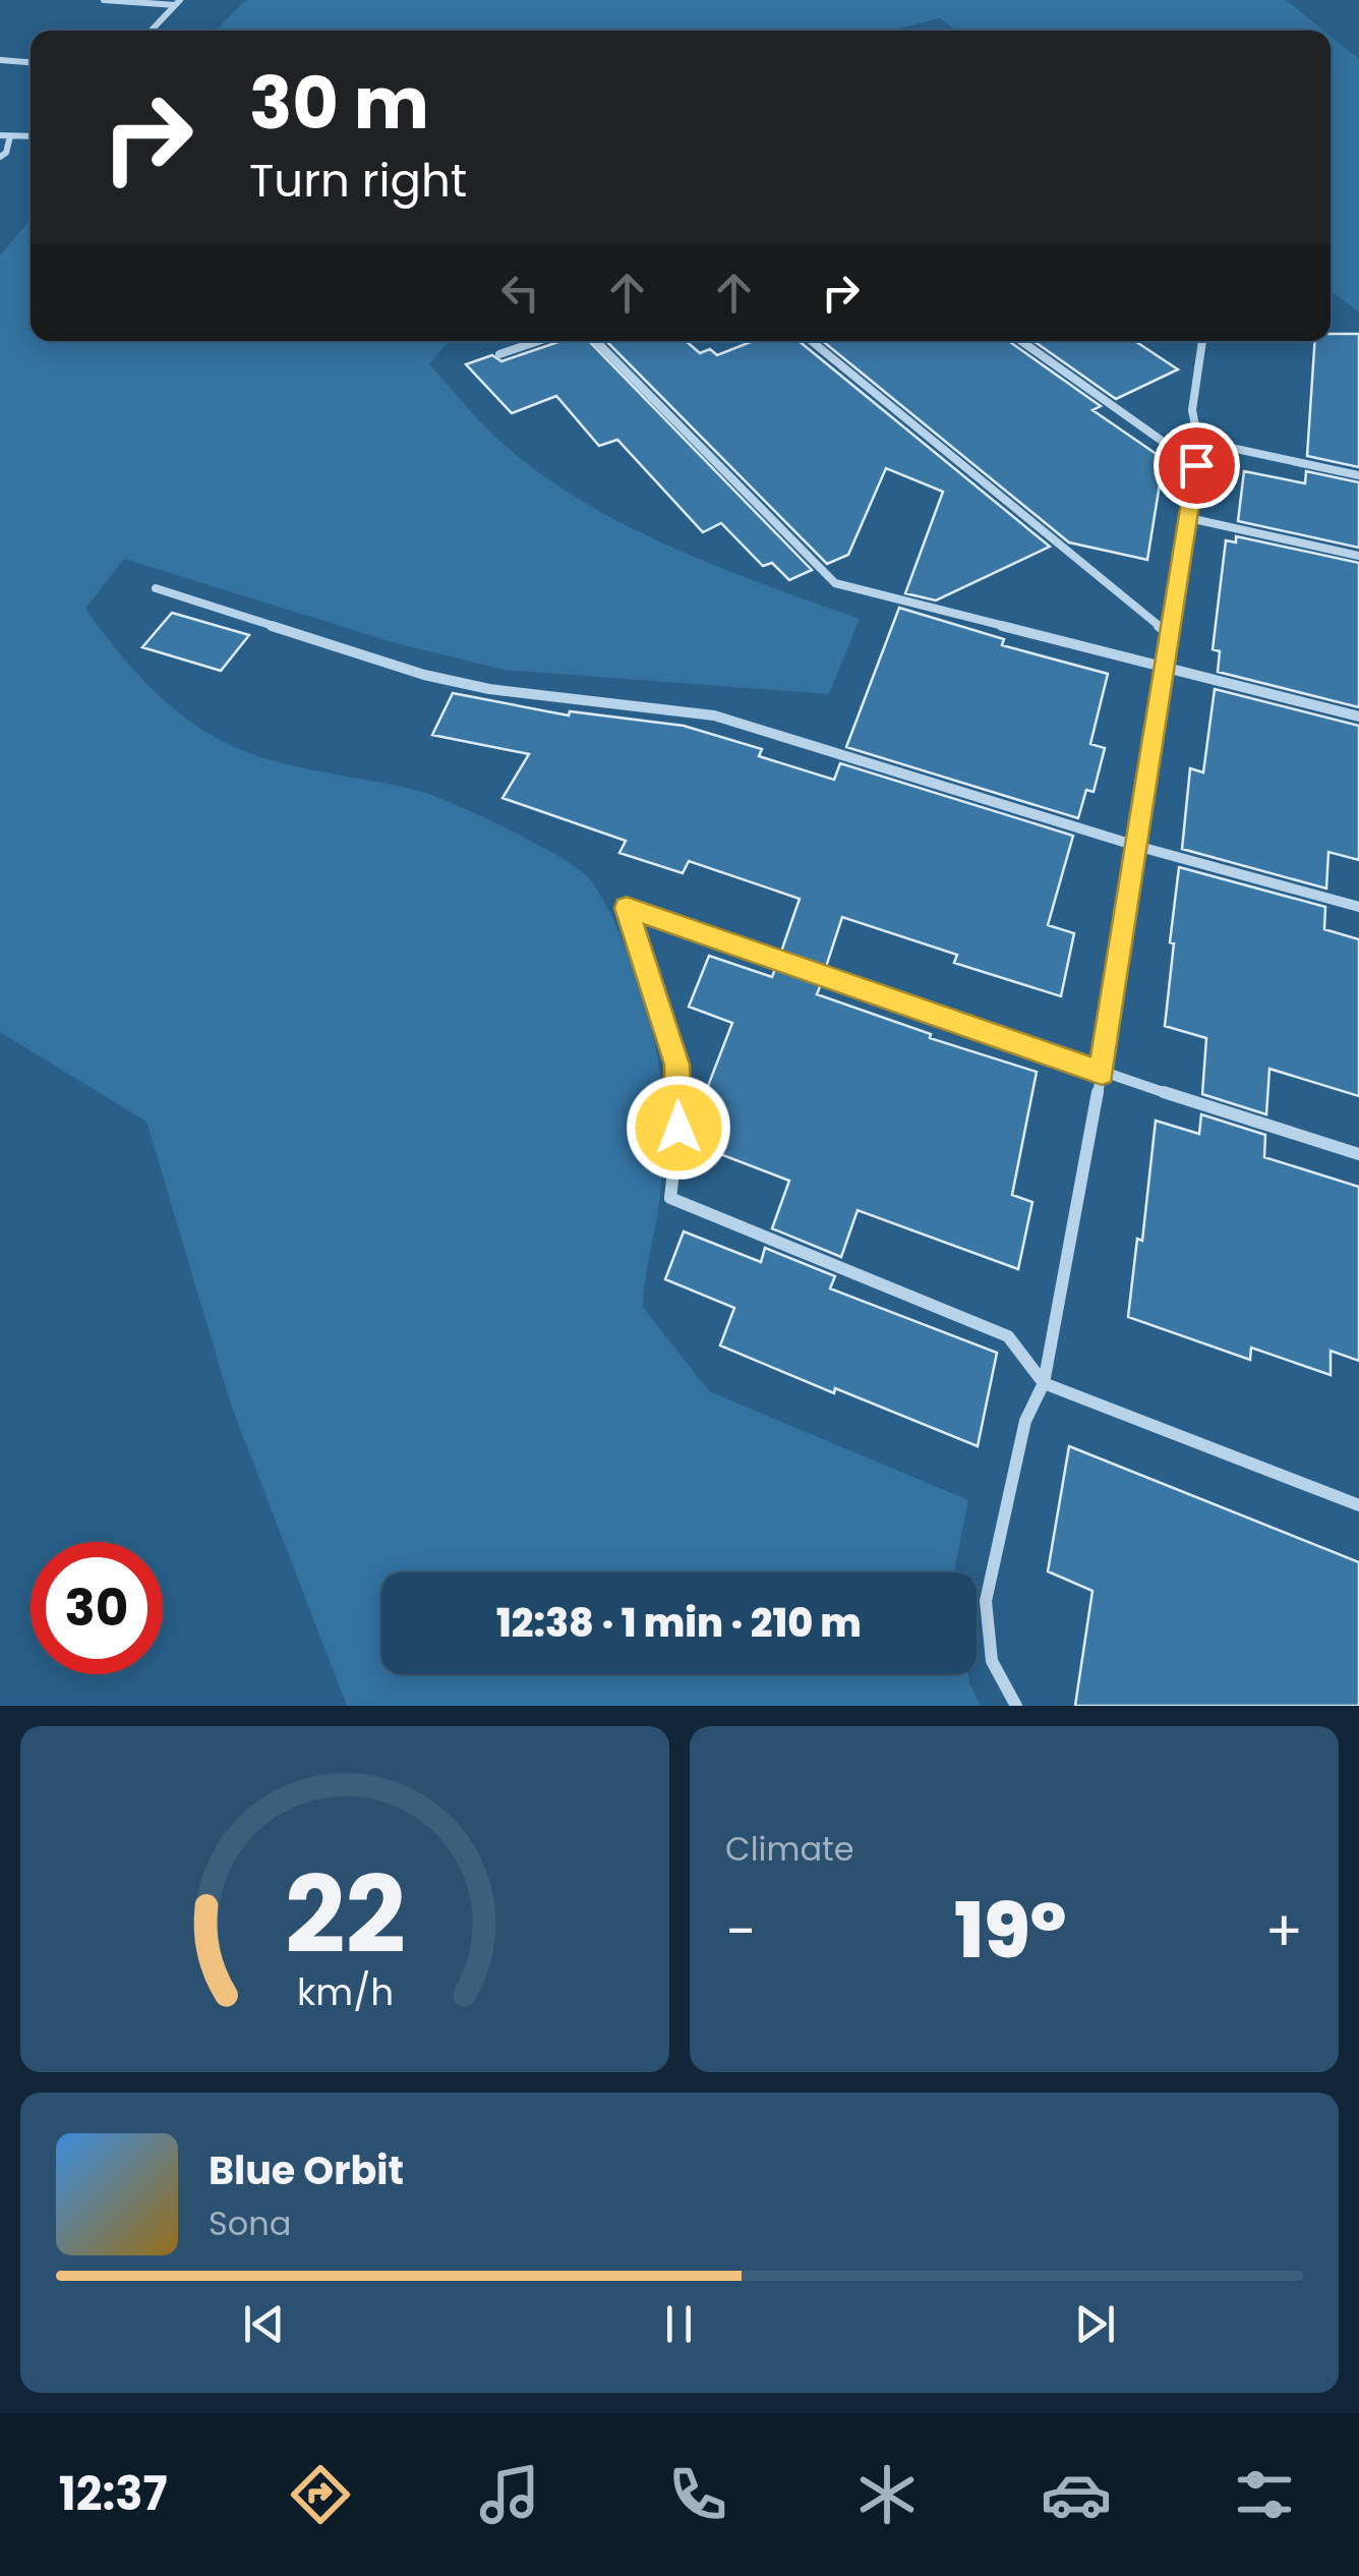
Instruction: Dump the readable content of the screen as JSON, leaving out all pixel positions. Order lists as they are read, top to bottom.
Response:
{
  "page": {
    "turn": ["30 m", "Turn right"],
    "limit": "30",
    "trip": "12:38 · 1 min · 210 m",
    "tile": "Climate",
    "heat": ["−", "19°", "+"],
    "song": ["Blue Orbit", "Sona"],
    "tabs": "12:37",
    "gauge": ["22", "km/h"]
  }
}
